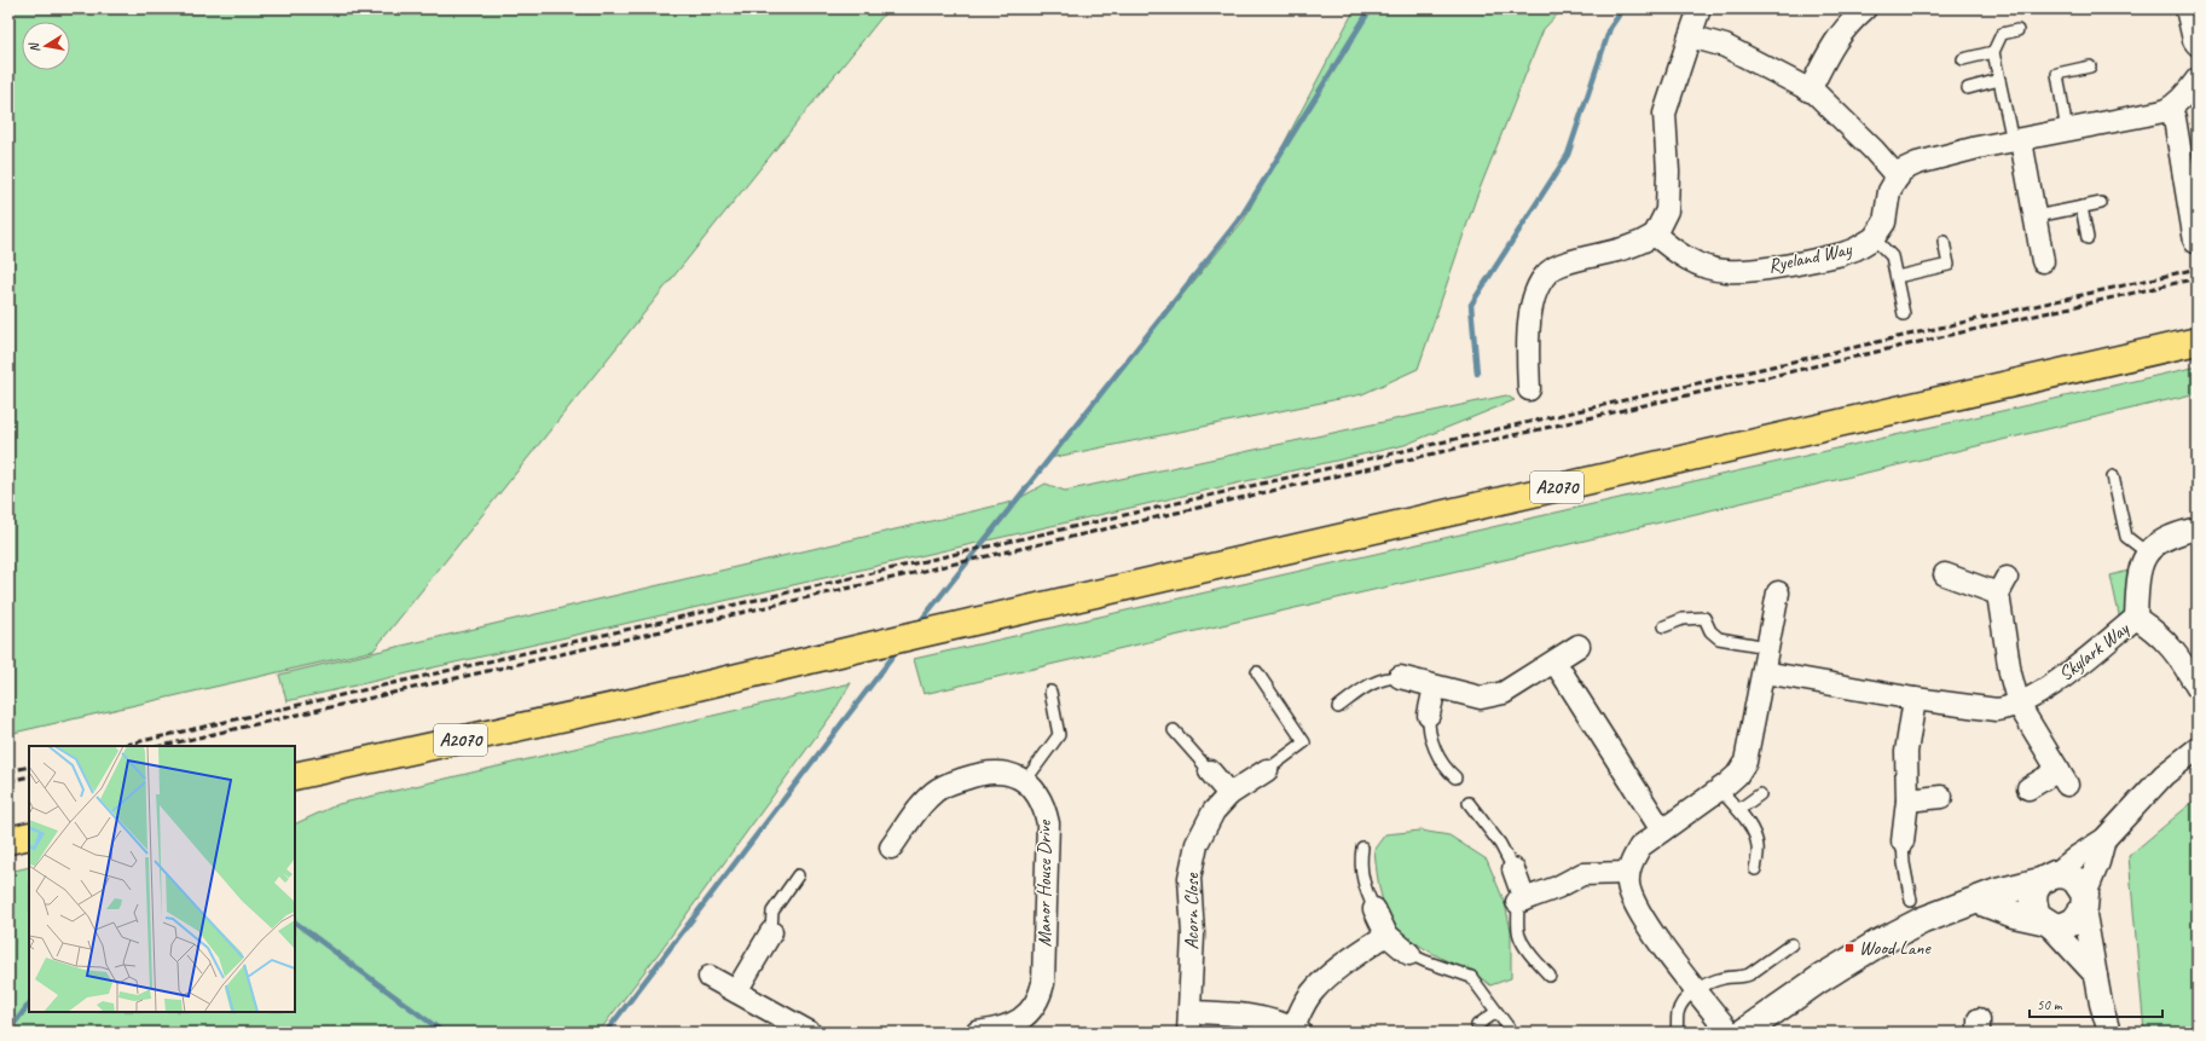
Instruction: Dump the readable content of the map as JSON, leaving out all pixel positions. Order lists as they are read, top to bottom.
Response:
{
  "streets": {
    "highway": ["A2070"],
    "street": [
      "Ryeland Way",
      "Skylark Way",
      "Manor House Drive",
      "Acorn Close"
    ]
  },
  "places": {
    "transit": ["Wood Lane"]
  },
  "scale_bar": "50 m",
  "north": "left"
}
